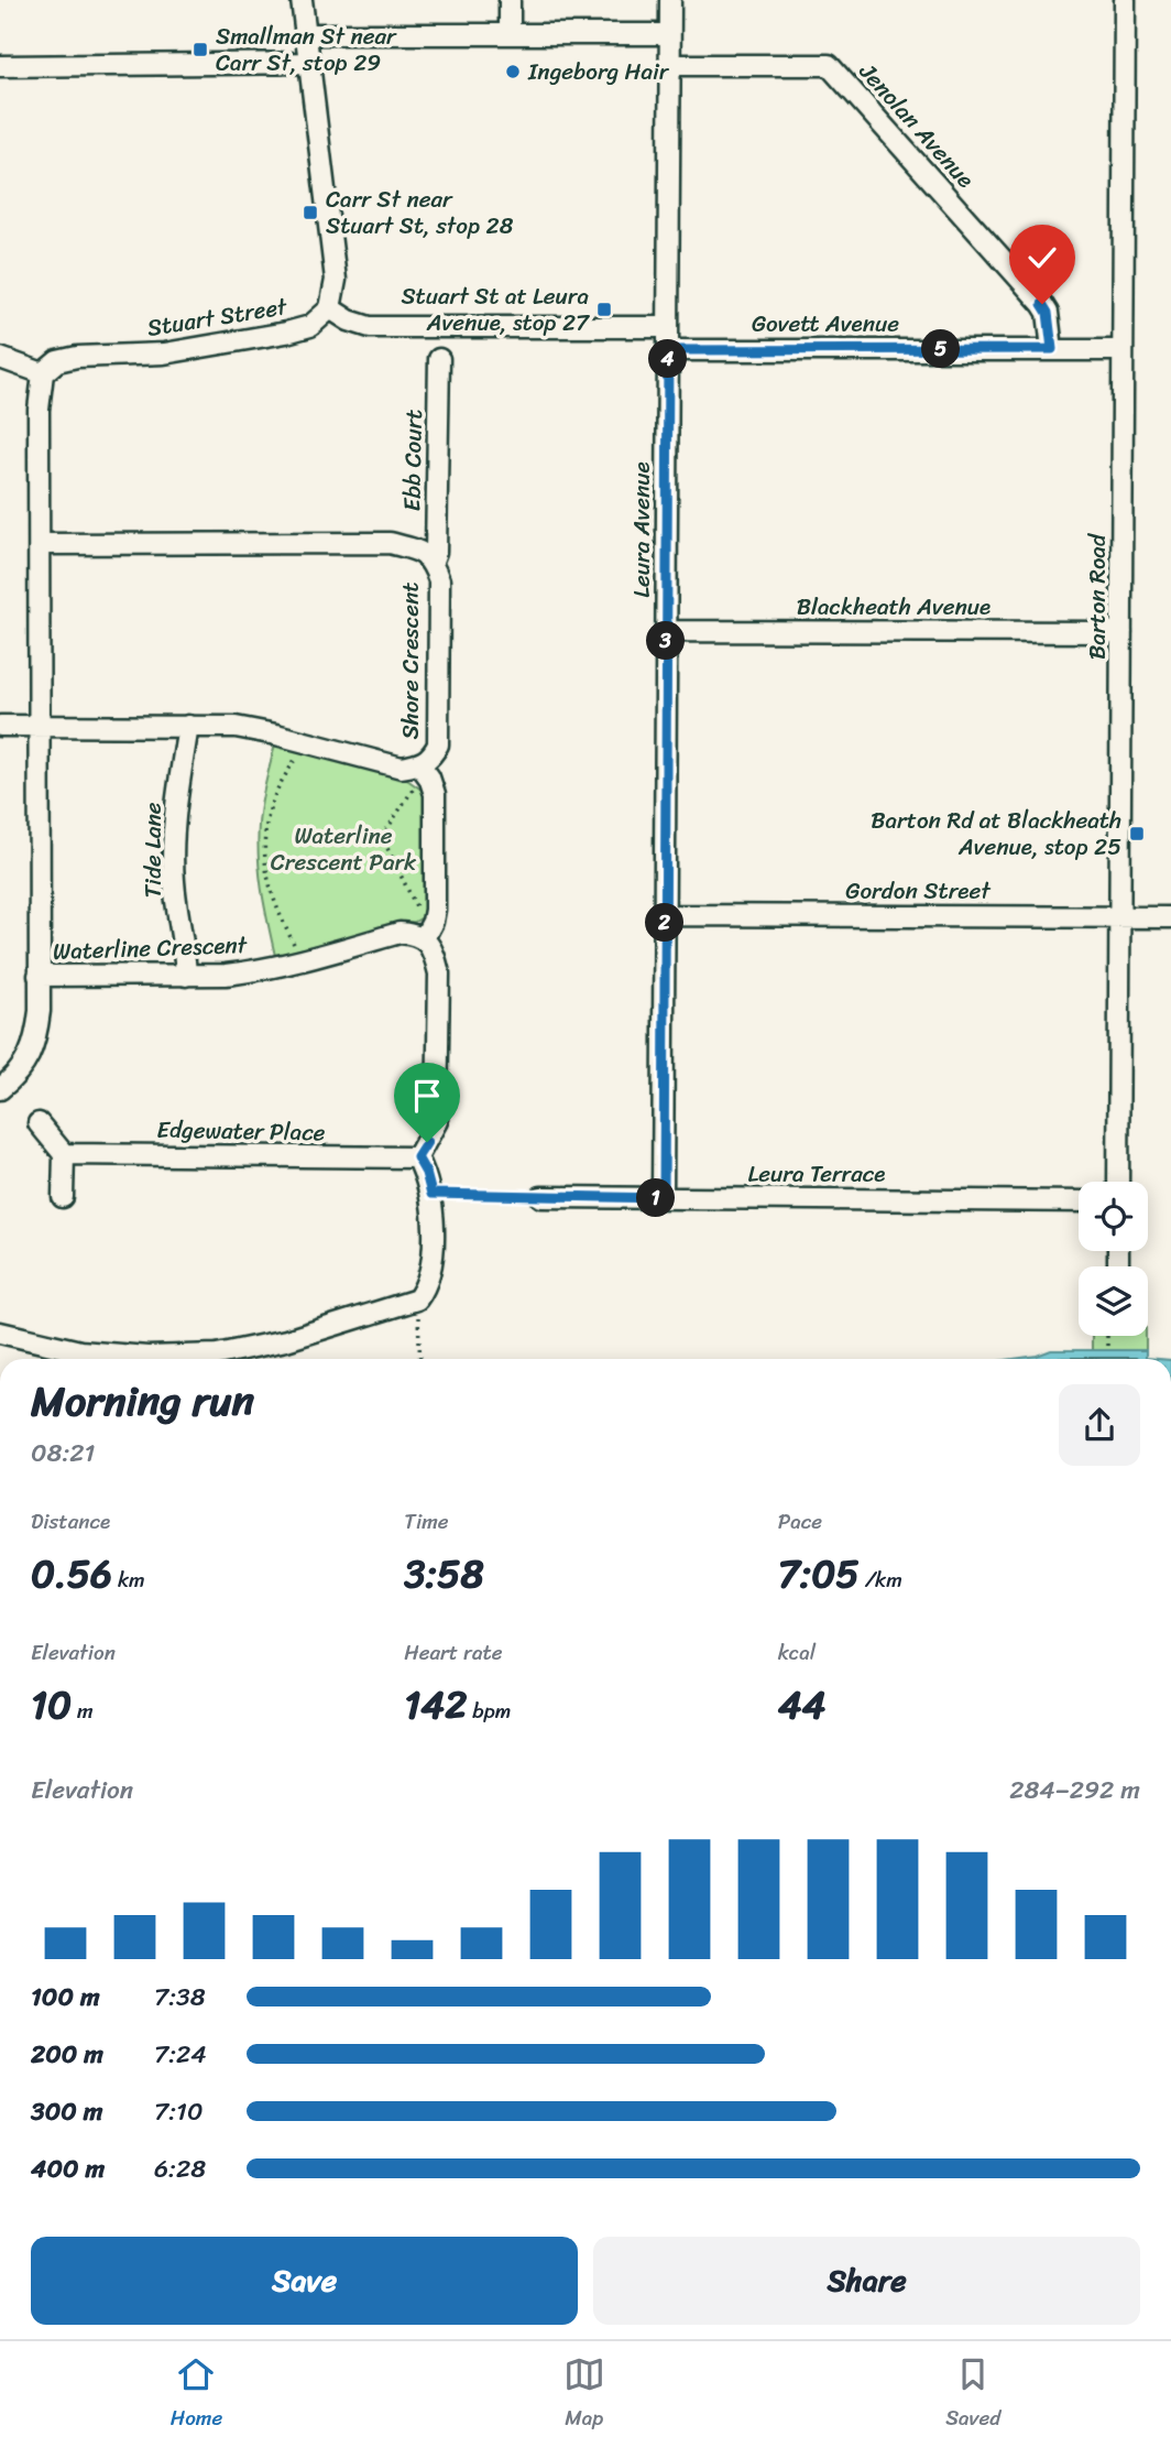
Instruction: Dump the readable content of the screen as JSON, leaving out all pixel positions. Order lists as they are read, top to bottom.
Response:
{
  "streets": {
    "street": [
      "Jenolan Avenue",
      "Stuart Street",
      "Govett Avenue",
      "Ebb Court",
      "Leura Avenue",
      "Barton Road",
      "Blackheath Avenue",
      "Shore Crescent",
      "Tide Lane",
      "Gordon Street",
      "Waterline Crescent",
      "Edgewater Place",
      "Leura Terrace"
    ]
  },
  "crossings": [
    ["Jenolan Avenue", "Govett Avenue"],
    ["Jenolan Avenue", "Leura Avenue"],
    ["Govett Avenue", "Leura Avenue"],
    ["Govett Avenue", "Barton Road"],
    ["Ebb Court", "Shore Crescent"],
    ["Leura Avenue", "Blackheath Avenue"],
    ["Leura Avenue", "Gordon Street"],
    ["Leura Avenue", "Leura Terrace"],
    ["Barton Road", "Blackheath Avenue"],
    ["Barton Road", "Gordon Street"],
    ["Shore Crescent", "Tide Lane"],
    ["Tide Lane", "Waterline Crescent"]
  ],
  "parks": ["Waterline Crescent Park"],
  "places": {
    "transit": [
      "Smallman St near Carr St, stop 29",
      "Carr St near Stuart St, stop 28",
      "Stuart St at Leura Avenue, stop 27",
      "Barton Rd at Blackheath Avenue, stop 25"
    ],
    "other": ["Ingeborg Hair"]
  },
  "page": {
    "pins": [
      "5",
      "4",
      "3",
      "2",
      "1"
    ],
    "heading": ["Morning run", "08:21"],
    "stats": [
      ["Distance", "0.56 km"],
      ["Time", "3:58"],
      ["Pace", "7:05 /km"],
      ["Elevation", "10 m"],
      ["Heart rate", "142 bpm"],
      ["kcal", "44"]
    ],
    "chart": ["Elevation", "284–292 m"],
    "list": [
      {
        "name": "100 m",
        "note": "7:38"
      },
      {
        "name": "200 m",
        "note": "7:24"
      },
      {
        "name": "300 m",
        "note": "7:10"
      },
      {
        "name": "400 m",
        "note": "6:28"
      }
    ],
    "buttons": ["Save", "Share"],
    "tabs": ["Home", "Map", "Saved"]
  }
}
